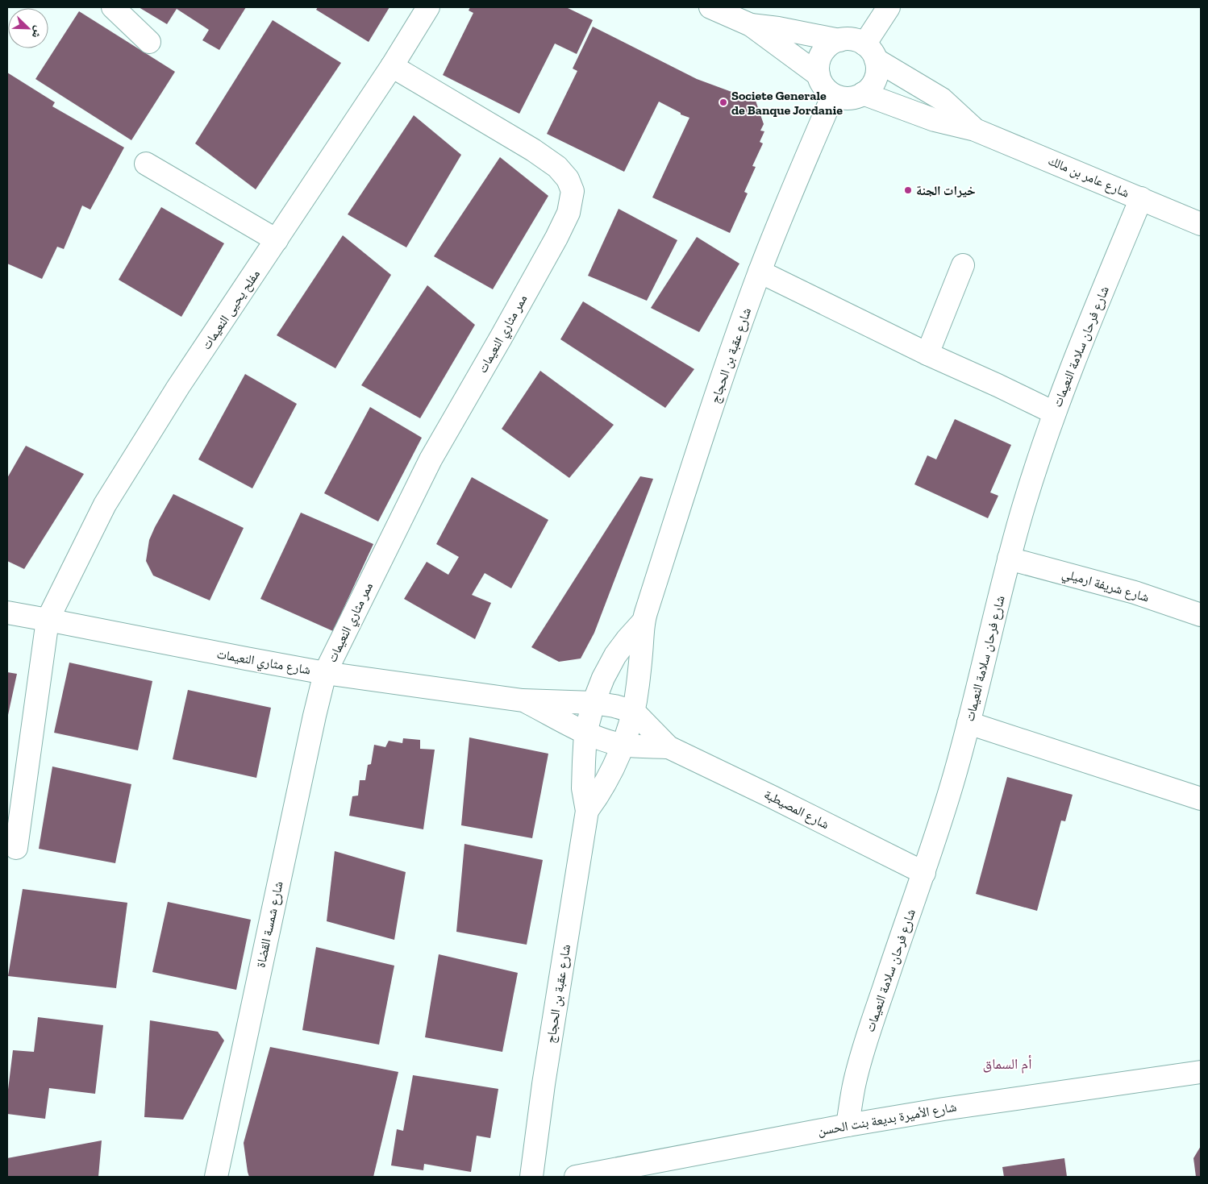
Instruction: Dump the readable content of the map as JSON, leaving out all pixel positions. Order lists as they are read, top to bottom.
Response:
{
  "streets": {
    "street": [
      "شارع عامر بن مالك",
      "مفلح يحيى النعيمات",
      "ممر مثاري النعيمات",
      "شارع فرحان سلامة النعيمات",
      "شارع عقبة بن الحجاج",
      "شارع شريفة ارميلي",
      "شارع مثاري النعيمات",
      "شارع المصيطبة",
      "شارع شمسة القضاة",
      "شارع الأميرة بديعة بنت الحسن"
    ]
  },
  "crossings": [
    ["شارع عامر بن مالك", "شارع فرحان سلامة النعيمات"],
    ["شارع عامر بن مالك", "شارع عقبة بن الحجاج"],
    ["مفلح يحيى النعيمات", "ممر مثاري النعيمات"],
    ["مفلح يحيى النعيمات", "شارع مثاري النعيمات"],
    ["ممر مثاري النعيمات", "شارع مثاري النعيمات"],
    ["ممر مثاري النعيمات", "شارع شمسة القضاة"],
    ["شارع فرحان سلامة النعيمات", "شارع شريفة ارميلي"],
    ["شارع فرحان سلامة النعيمات", "شارع المصيطبة"],
    ["شارع فرحان سلامة النعيمات", "شارع الأميرة بديعة بنت الحسن"],
    ["شارع عقبة بن الحجاج", "شارع مثاري النعيمات"],
    ["شارع عقبة بن الحجاج", "شارع المصيطبة"],
    ["شارع مثاري النعيمات", "شارع المصيطبة"],
    ["شارع مثاري النعيمات", "شارع شمسة القضاة"]
  ],
  "districts": ["أم السماق"],
  "places": ["Societe Generale de Banque Jordanie", "خيرات الجنة"],
  "north": "bottom right"
}
